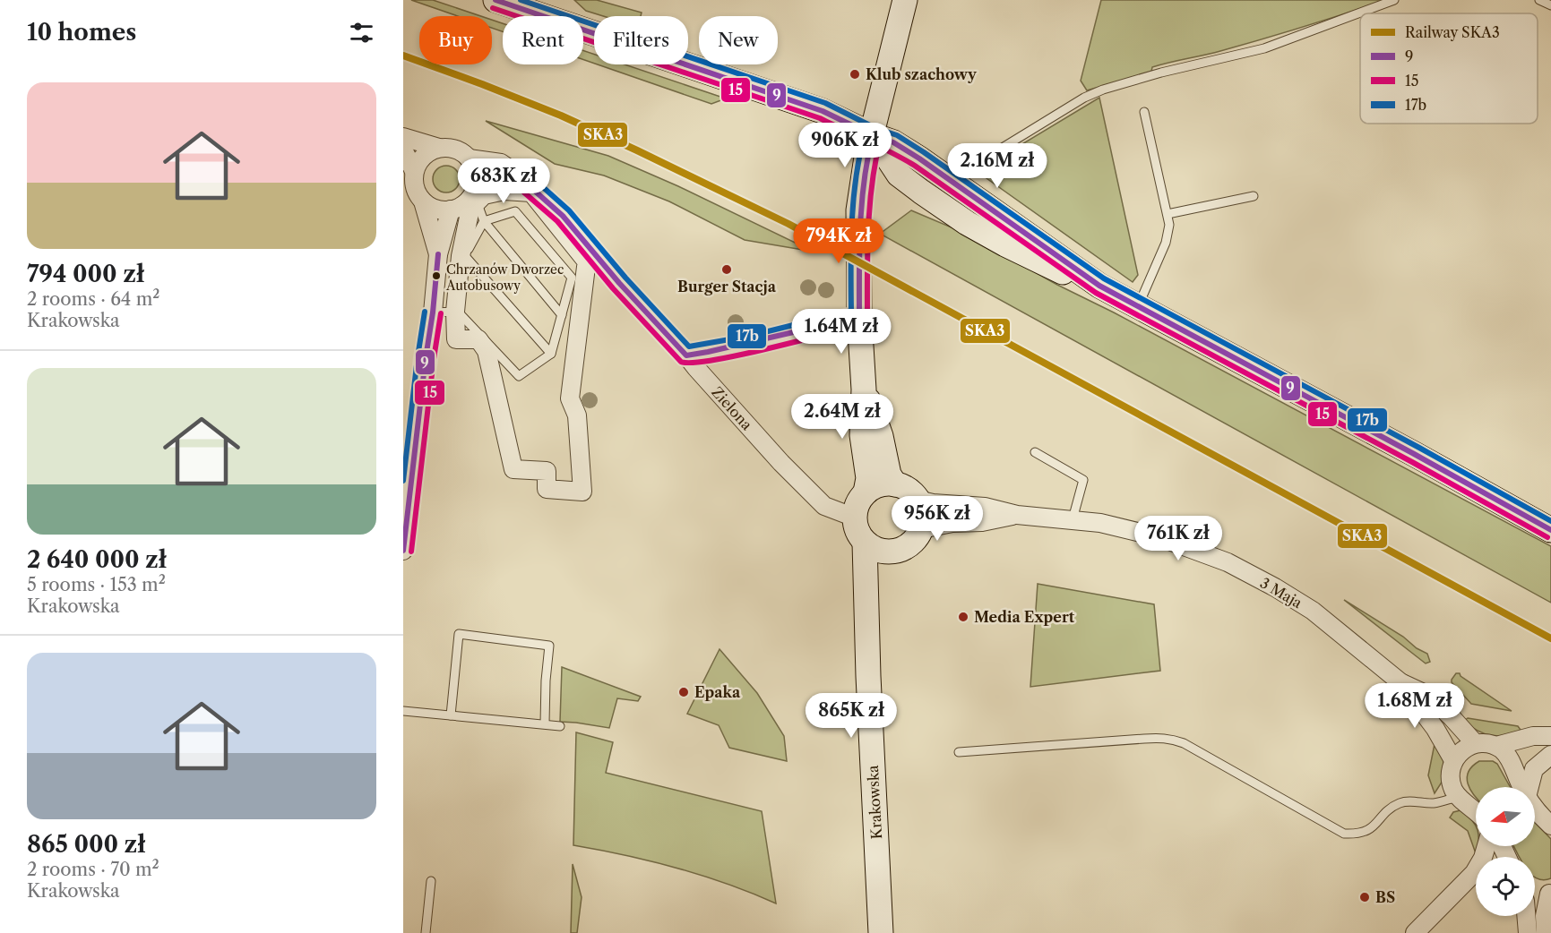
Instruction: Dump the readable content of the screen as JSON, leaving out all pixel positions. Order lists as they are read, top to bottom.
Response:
{
  "streets": {
    "street": ["Zielona", "3 Maja", "Krakowska"]
  },
  "crossings": [
    ["Zielona", "3 Maja"],
    ["Zielona", "Krakowska"],
    ["3 Maja", "Krakowska"]
  ],
  "places": [
    "Klub szachowy",
    "Burger Stacja",
    "Chrzanów Dworzec Autobusowy",
    "Media Expert",
    "Epaka",
    "BS"
  ],
  "lines": [
    "transit line 9",
    "transit line 17b",
    "transit line 15",
    "rail line SKA3"
  ],
  "legend": [
    "Railway SKA3",
    "9",
    "15",
    "17b"
  ],
  "north": "left",
  "page": {
    "heading": "10 homes",
    "chip": [
      "Buy",
      "Rent",
      "Filters",
      "New"
    ],
    "list": [
      {
        "name": "794 000 zł",
        "note": "2 rooms · 64 m² · Krakowska"
      },
      {
        "name": "2 640 000 zł",
        "note": "5 rooms · 153 m² · Krakowska"
      },
      {
        "name": "865 000 zł",
        "note": "2 rooms · 70 m² · Krakowska"
      }
    ],
    "price": [
      "906K zł",
      "2.16M zł",
      "683K zł",
      "794K zł",
      "1.64M zł",
      "2.64M zł",
      "956K zł",
      "761K zł",
      "1.68M zł",
      "865K zł"
    ]
  }
}
